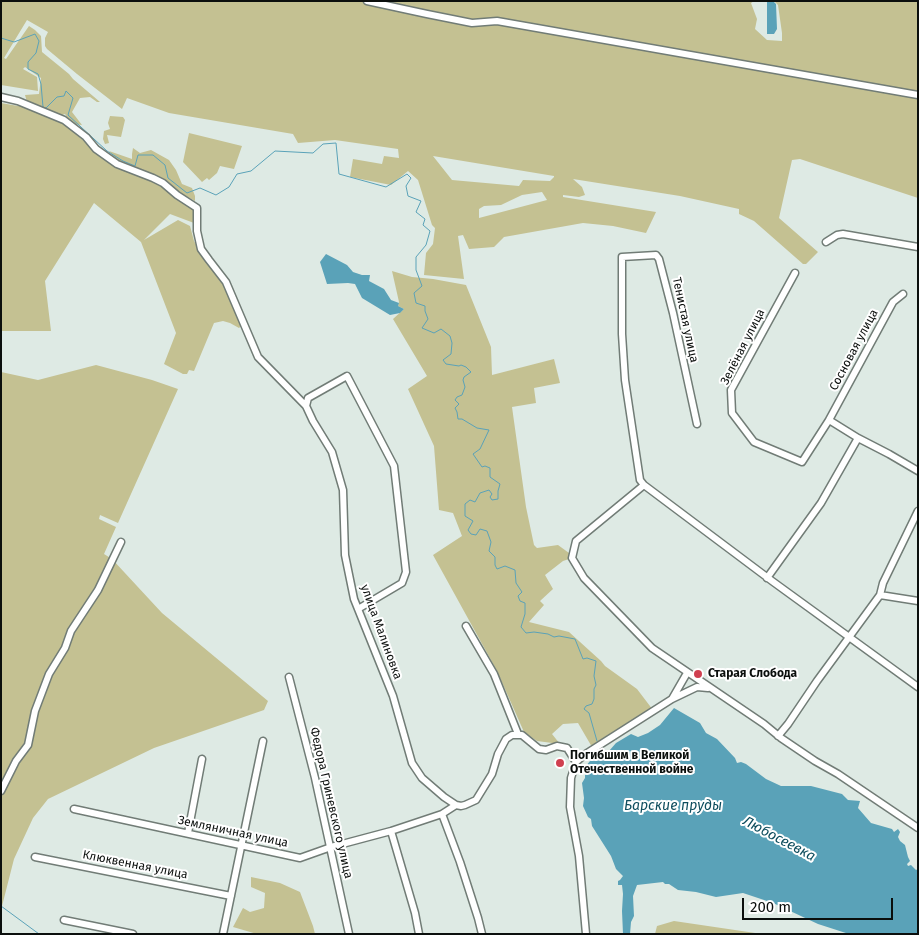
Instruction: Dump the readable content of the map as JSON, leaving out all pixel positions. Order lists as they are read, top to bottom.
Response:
{
  "streets": {
    "street": [
      "Тенистая улица",
      "Зелёная улица",
      "Сосновая улица",
      "улица Малиновка",
      "Федора Гриневского улица",
      "Земляничная улица",
      "Клюквенная улица"
    ]
  },
  "crossings": [
    ["Зелёная улица", "Сосновая улица"],
    ["улица Малиновка", "Земляничная улица"],
    ["Федора Гриневского улица", "Земляничная улица"]
  ],
  "water": ["Барские пруды", "Любосеевка"],
  "places": ["Старая Слобода", "Погибшим в Великой Отечественной войне"],
  "scale_bar": "200 m"
}
